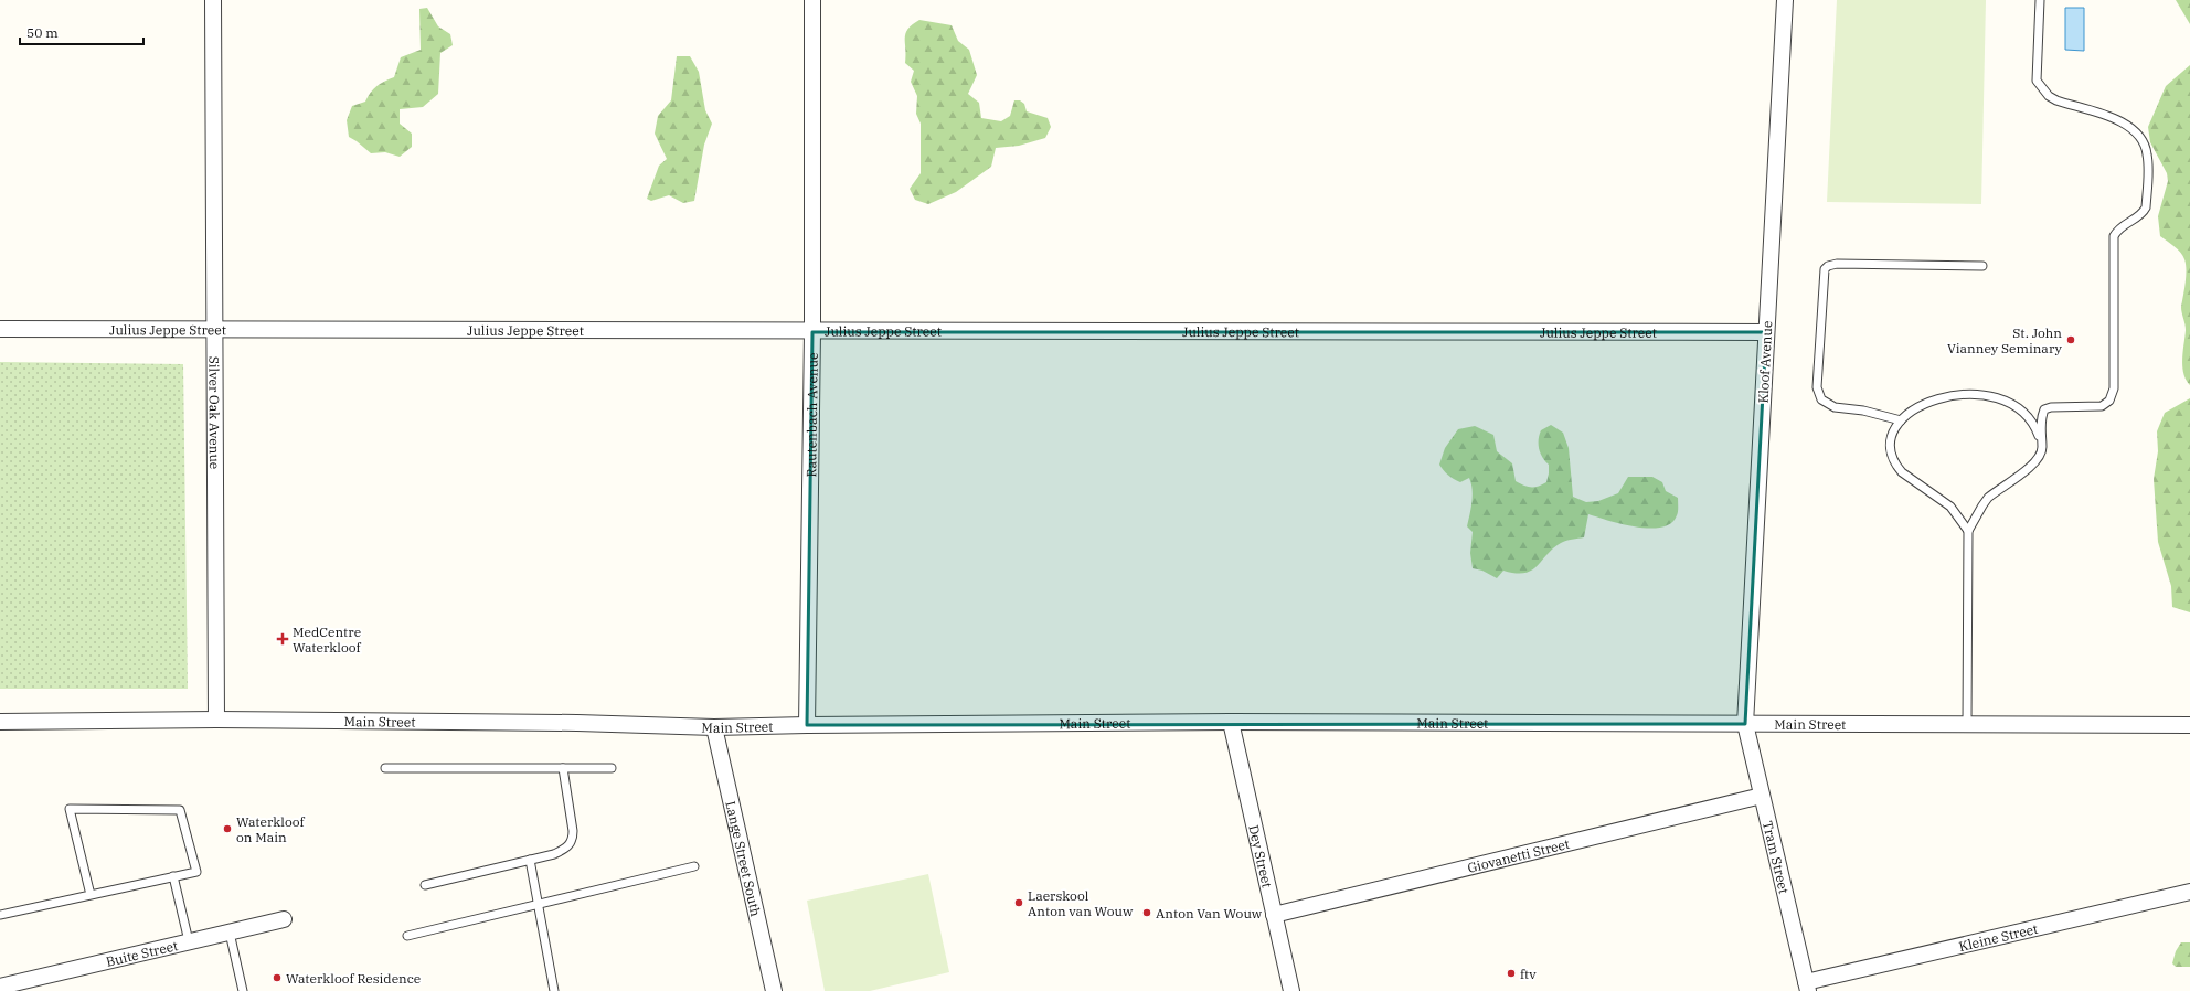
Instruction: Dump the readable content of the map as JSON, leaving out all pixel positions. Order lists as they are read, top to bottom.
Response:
{
  "streets": {
    "street": [
      "Julius Jeppe Street",
      "Kloof Avenue",
      "Silver Oak Avenue",
      "Rautenbach Avenue",
      "Main Street",
      "Giovanetti Street",
      "Dey Street",
      "Tram Street",
      "Lange Street South",
      "Kleine Street",
      "Buite Street"
    ]
  },
  "crossings": [
    ["Julius Jeppe Street", "Kloof Avenue"],
    ["Julius Jeppe Street", "Silver Oak Avenue"],
    ["Julius Jeppe Street", "Rautenbach Avenue"],
    ["Kloof Avenue", "Main Street"],
    ["Kloof Avenue", "Tram Street"],
    ["Silver Oak Avenue", "Main Street"],
    ["Rautenbach Avenue", "Main Street"],
    ["Main Street", "Dey Street"],
    ["Main Street", "Tram Street"],
    ["Main Street", "Lange Street South"],
    ["Giovanetti Street", "Dey Street"],
    ["Giovanetti Street", "Tram Street"],
    ["Tram Street", "Kleine Street"]
  ],
  "places": {
    "other": [
      "St. John Vianney Seminary",
      "Waterkloof on Main",
      "Laerskool Anton van Wouw",
      "Anton Van Wouw",
      "ftv",
      "Waterkloof Residence"
    ],
    "health": ["MedCentre Waterkloof"]
  },
  "scale_bar": "50 m"
}
